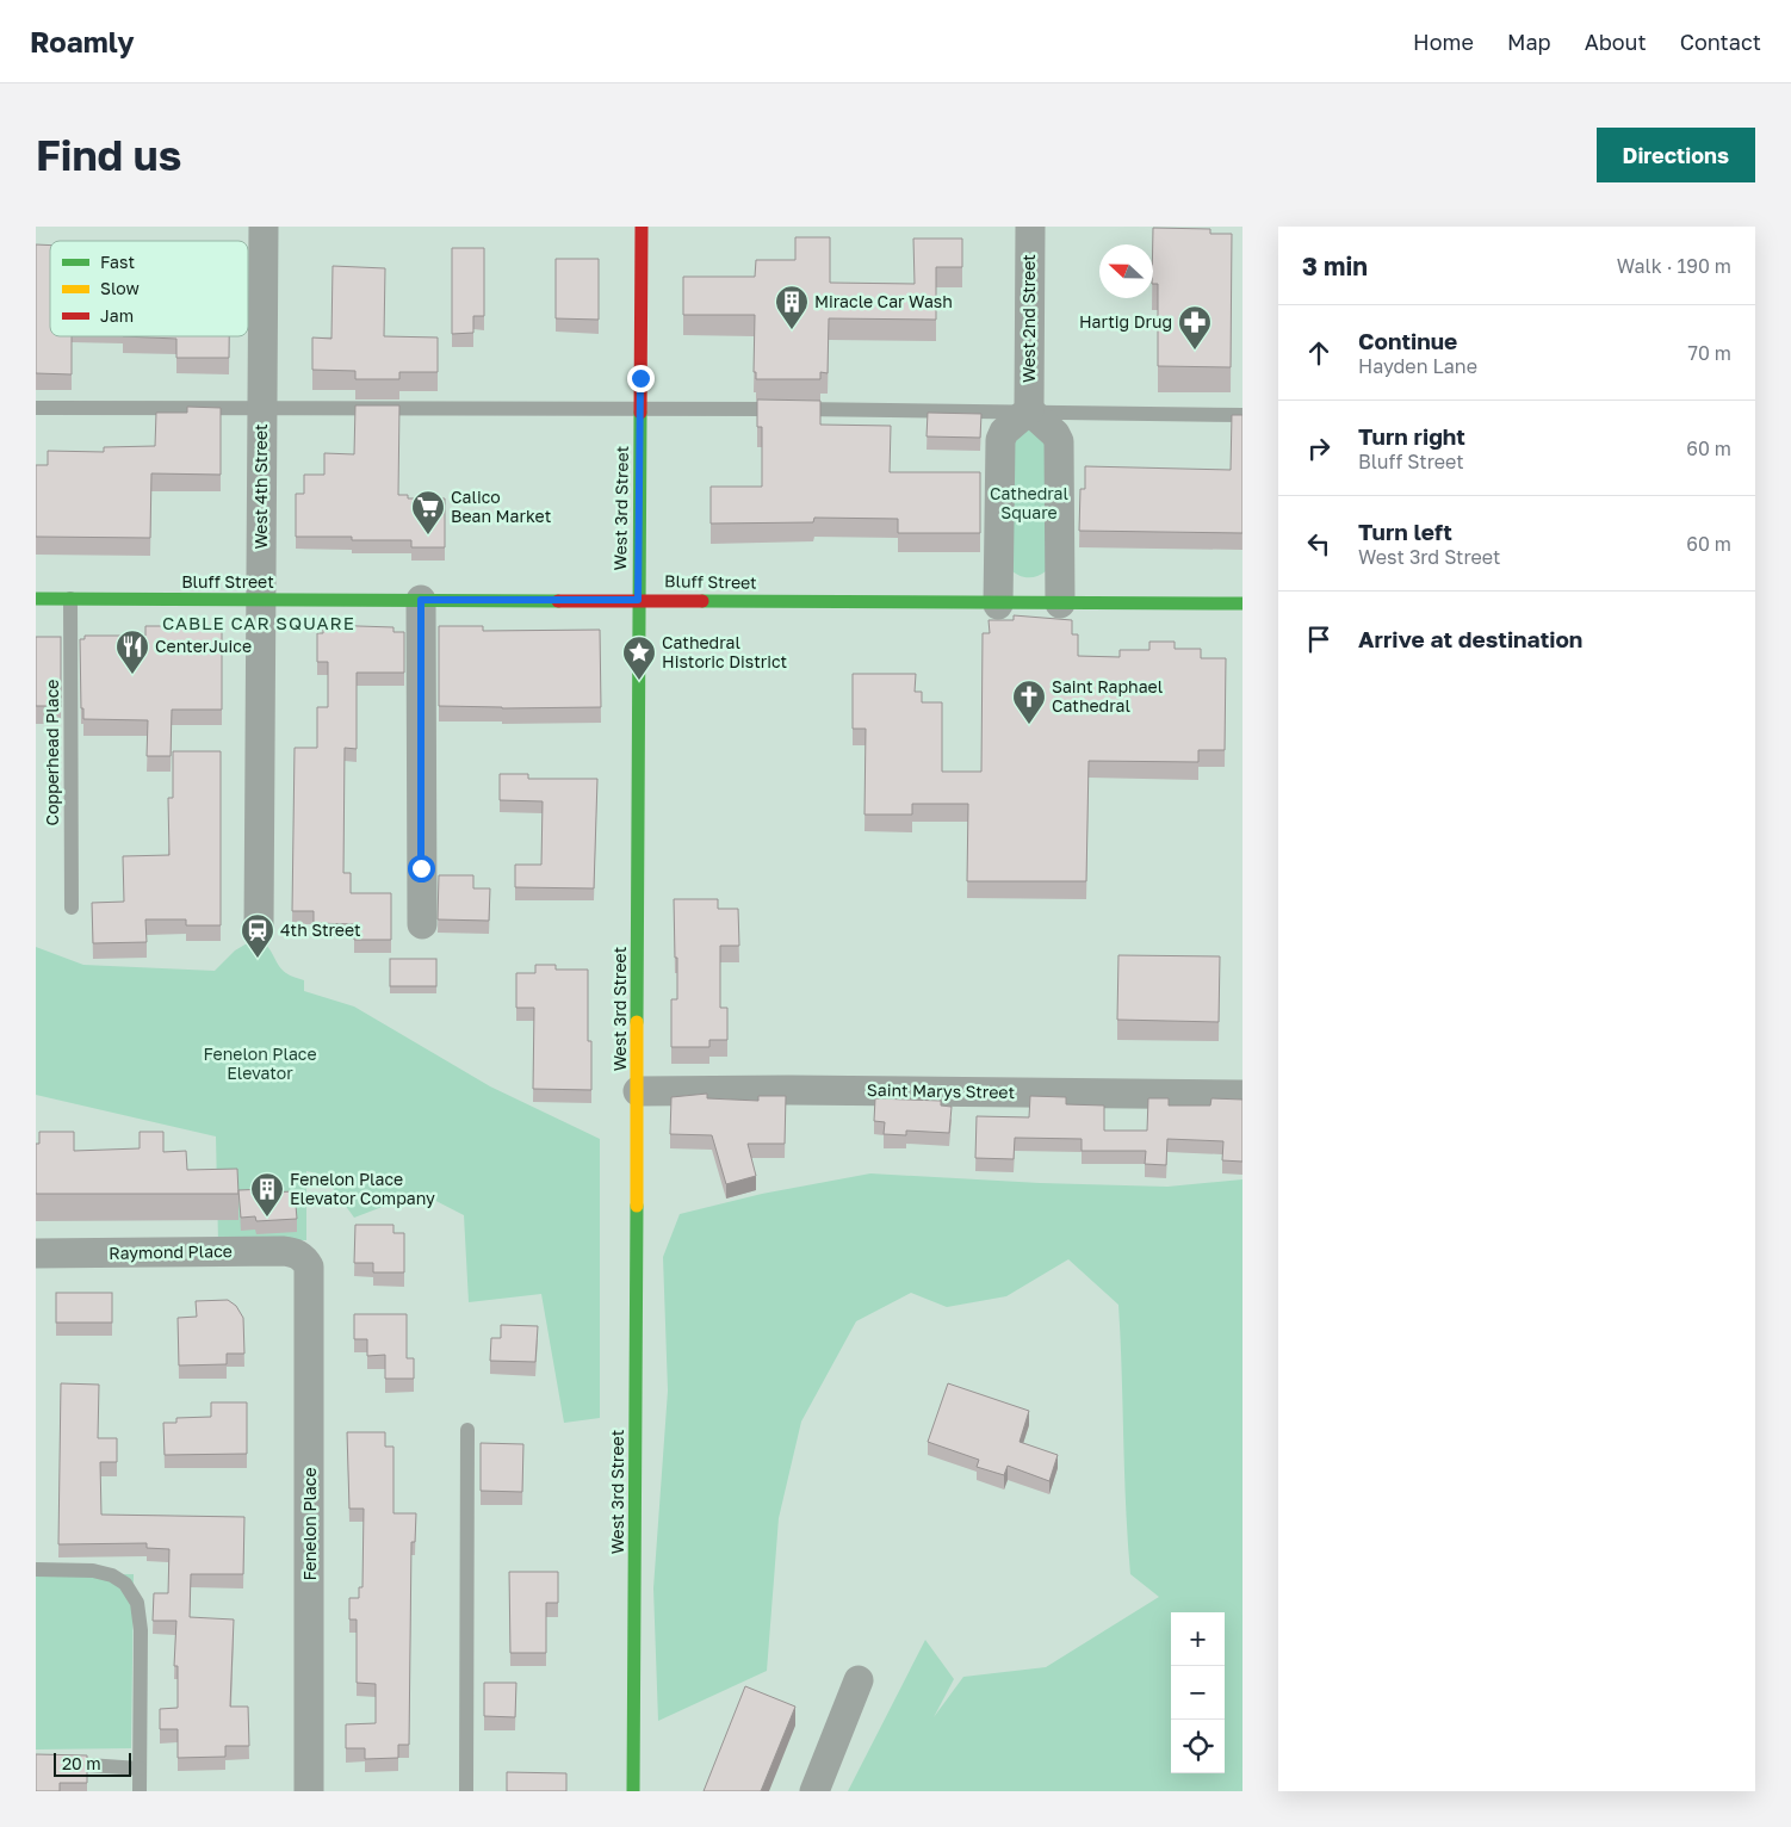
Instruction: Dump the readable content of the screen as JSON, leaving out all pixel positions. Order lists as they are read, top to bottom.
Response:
{
  "streets": {
    "street": [
      "West 2nd Street",
      "West 4th Street",
      "West 3rd Street",
      "Bluff Street",
      "Saint Marys Street",
      "Raymond Place",
      "Fenelon Place"
    ],
    "lane": ["Copperhead Place"]
  },
  "crossings": [
    ["West 4th Street", "Bluff Street"],
    ["West 3rd Street", "Bluff Street"],
    ["West 3rd Street", "Saint Marys Street"],
    ["Bluff Street", "Copperhead Place"],
    ["Raymond Place", "Fenelon Place"]
  ],
  "districts": ["CABLE CAR SQUARE"],
  "parks": ["Cathedral Square", "Fenelon Place Elevator"],
  "places": {
    "building": ["Miracle Car Wash", "Fenelon Place Elevator Company"],
    "pharmacy": ["Hartig Drug"],
    "supermarket": ["Calico Bean Market"],
    "restaurant": ["CenterJuice"],
    "place": ["Cathedral Historic District"],
    "church": ["Saint Raphael Cathedral"],
    "station": ["4th Street"]
  },
  "legend": ["Fast", "Slow", "Jam"],
  "scale_bar": "20 m",
  "north": "left",
  "page": {
    "header": "Roamly",
    "nav": [
      "Home",
      "Map",
      "About",
      "Contact"
    ],
    "buttons": "Directions",
    "title": "Find us",
    "heading": ["3 min", "Walk · 190 m"],
    "list": [
      ["Continue", "Hayden Lane", "70 m"],
      ["Turn right", "Bluff Street", "60 m"],
      ["Turn left", "West 3rd Street", "60 m"],
      "Arrive at destination"
    ],
    "map_buttons": ["+", "−"],
    "scale": "20 m"
  }
}
